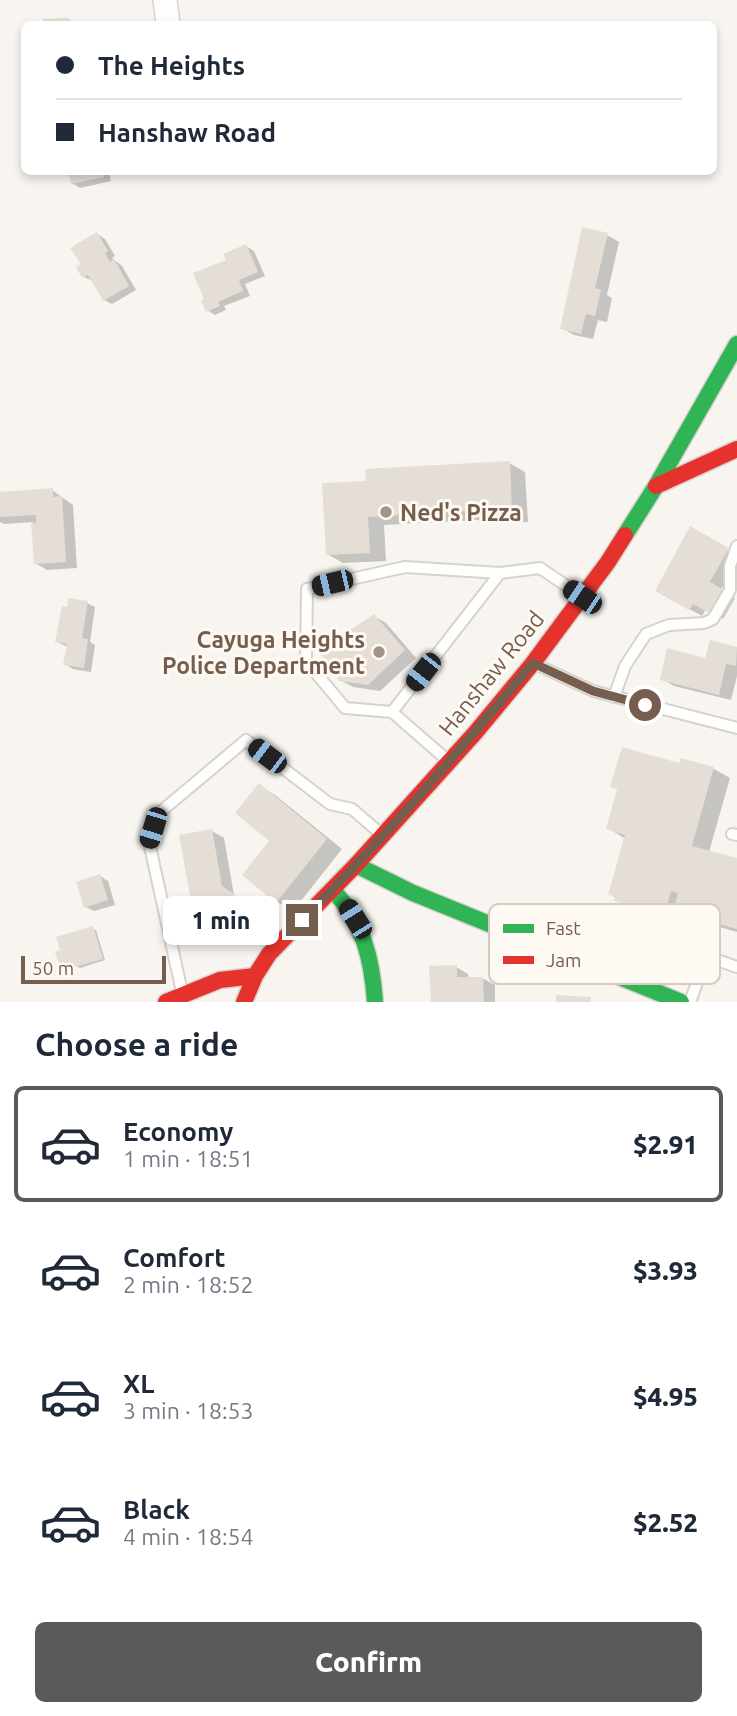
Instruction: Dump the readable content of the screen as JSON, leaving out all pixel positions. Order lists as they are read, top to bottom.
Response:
{
  "streets": {
    "street": ["Hanshaw Road"]
  },
  "places": ["Ned's Pizza", "Cayuga Heights Police Department"],
  "legend": ["Fast", "Jam"],
  "scale_bar": "50 m",
  "page": {
    "banner": ["The Heights", "Hanshaw Road"],
    "bubble": "1 min",
    "scale": "50 m",
    "heading": "Choose a ride",
    "list": [
      {
        "name": "Economy",
        "note": "1 min · 18:51",
        "value": "$2.91"
      },
      {
        "name": "Comfort",
        "note": "2 min · 18:52",
        "value": "$3.93"
      },
      {
        "name": "XL",
        "note": "3 min · 18:53",
        "value": "$4.95"
      },
      {
        "name": "Black",
        "note": "4 min · 18:54",
        "value": "$2.52"
      }
    ],
    "buttons": "Confirm"
  }
}
